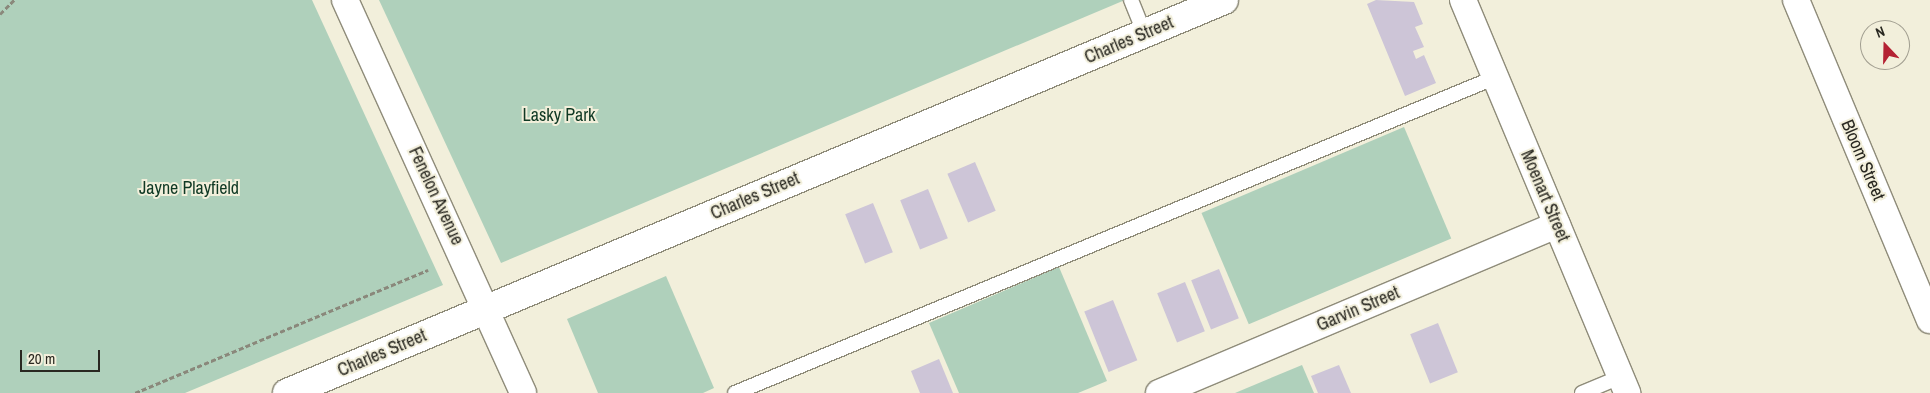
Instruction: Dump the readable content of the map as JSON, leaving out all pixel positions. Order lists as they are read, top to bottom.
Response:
{
  "streets": {
    "street": [
      "Charles Street",
      "Bloom Street",
      "Fenelon Avenue",
      "Moenart Street",
      "Garvin Street"
    ]
  },
  "crossings": [
    ["Charles Street", "Fenelon Avenue"],
    ["Moenart Street", "Garvin Street"]
  ],
  "parks": ["Lasky Park", "Jayne Playfield"],
  "scale_bar": "20 m",
  "north": "top"
}
